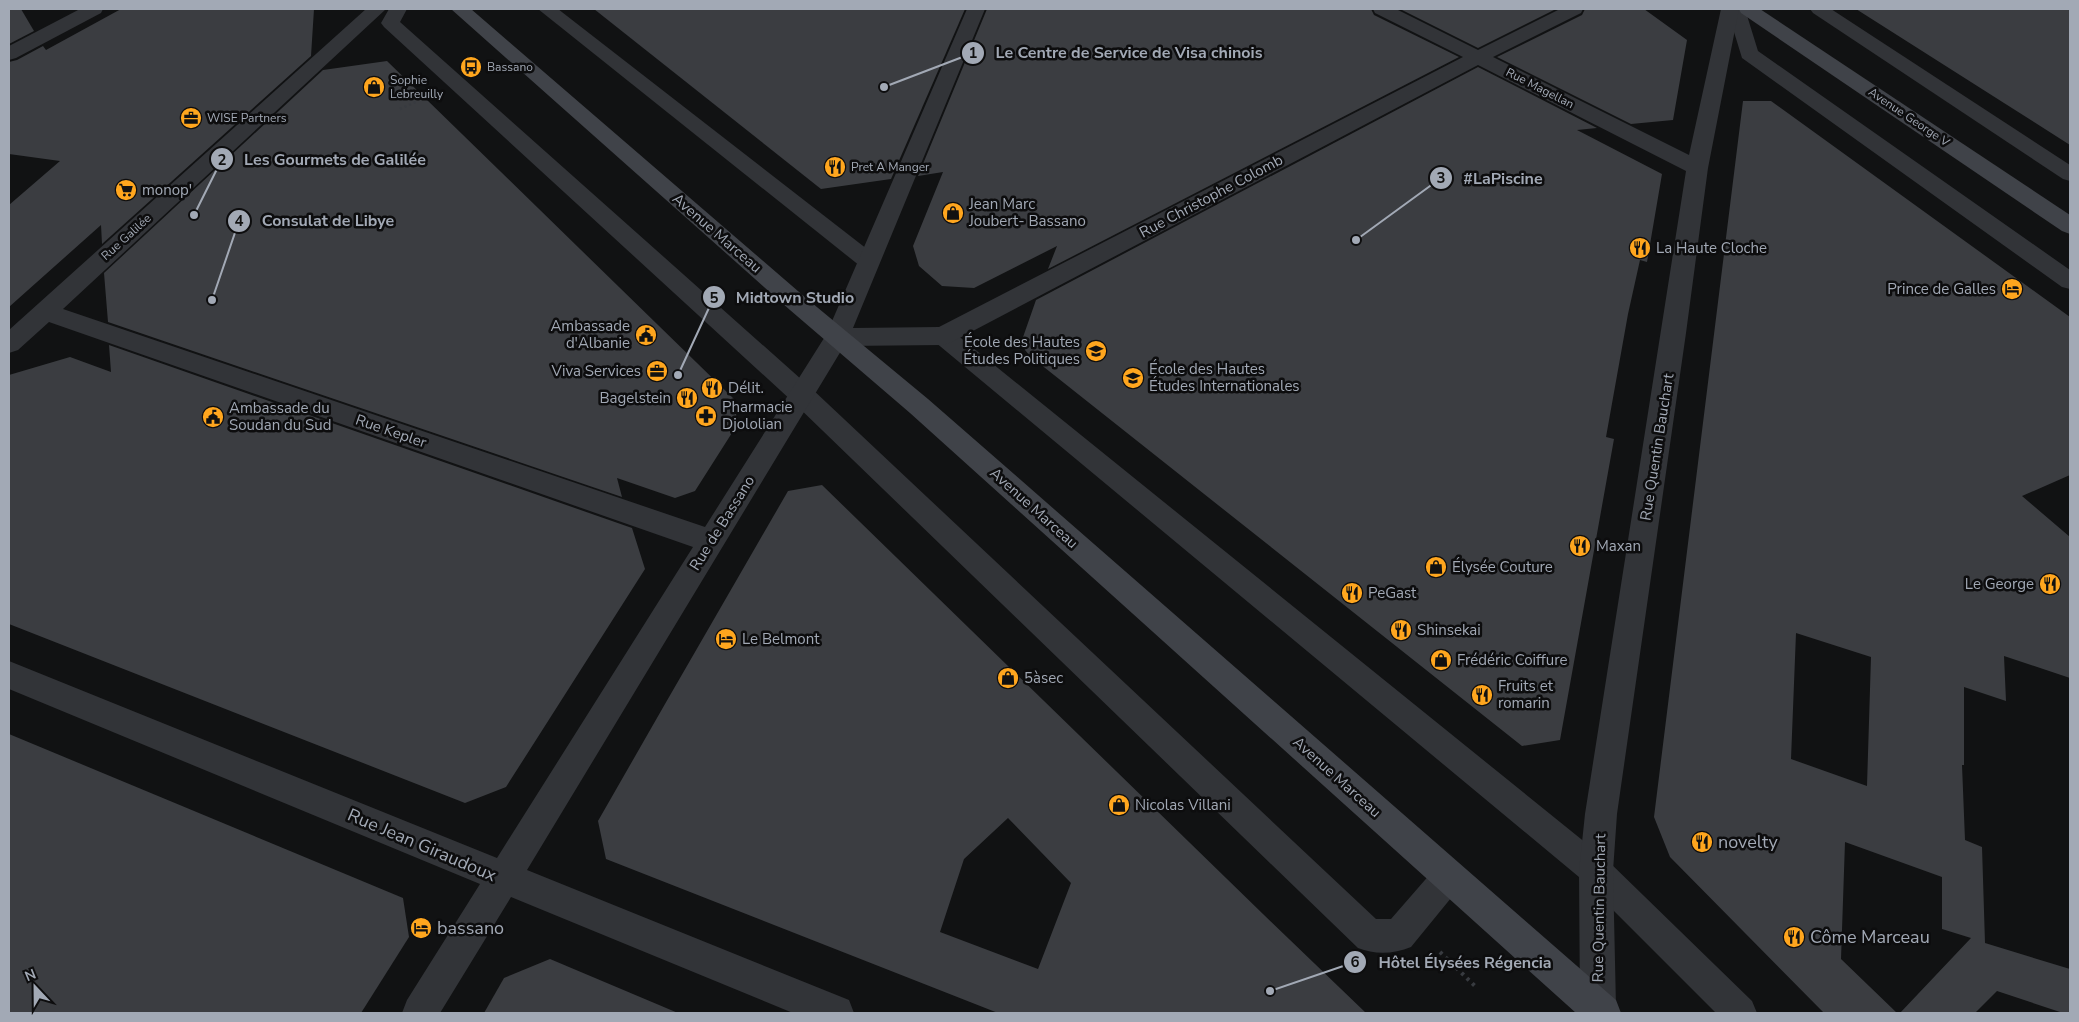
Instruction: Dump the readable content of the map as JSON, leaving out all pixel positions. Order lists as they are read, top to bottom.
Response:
{
  "streets": {
    "main road": ["Avenue George V", "Avenue Marceau"],
    "street": [
      "Rue Magellan",
      "Rue Christophe Colomb",
      "Rue Galilée",
      "Rue Kepler",
      "Rue Quentin Bauchart",
      "Rue de Bassano",
      "Rue Jean Giraudoux"
    ]
  },
  "crossings": [
    ["Rue Magellan", "Rue Christophe Colomb"],
    ["Rue Magellan", "Rue Quentin Bauchart"],
    ["Rue Christophe Colomb", "Avenue Marceau"],
    ["Rue Christophe Colomb", "Rue de Bassano"],
    ["Avenue Marceau", "Rue Quentin Bauchart"],
    ["Avenue Marceau", "Rue de Bassano"],
    ["Rue Galilée", "Rue Kepler"],
    ["Rue Kepler", "Rue de Bassano"],
    ["Rue de Bassano", "Rue Jean Giraudoux"]
  ],
  "places": {
    "bus stop": ["Bassano"],
    "shop": [
      "Sophie Lebreuilly",
      "Jean Marc Joubert- Bassano",
      "Élysée Couture",
      "Frédéric Coiffure",
      "5àsec",
      "Nicolas Villani"
    ],
    "other": [
      "Le Centre de Service de Visa chinois",
      "Les Gourmets de Galilée",
      "#LaPiscine",
      "Consulat de Libye",
      "Midtown Studio",
      "Hôtel Élysées Régencia"
    ],
    "office": ["WISE Partners", "Viva Services"],
    "restaurant": [
      "Pret A Manger",
      "La Haute Cloche",
      "Délit.",
      "Bagelstein",
      "Maxan",
      "Le George",
      "PeGast",
      "Shinsekai",
      "Fruits et romarin",
      "novelty",
      "Côme Marceau"
    ],
    "supermarket": ["monop'"],
    "hotel": ["Prince de Galles", "Le Belmont", "bassano"],
    "public building": ["Ambassade d'Albanie", "Ambassade du Soudan du Sud"],
    "school or university": ["École des Hautes Études Politiques", "École des Hautes Études Internationales"],
    "pharmacy": ["Pharmacie Djololian"]
  },
  "north": "top"
}
